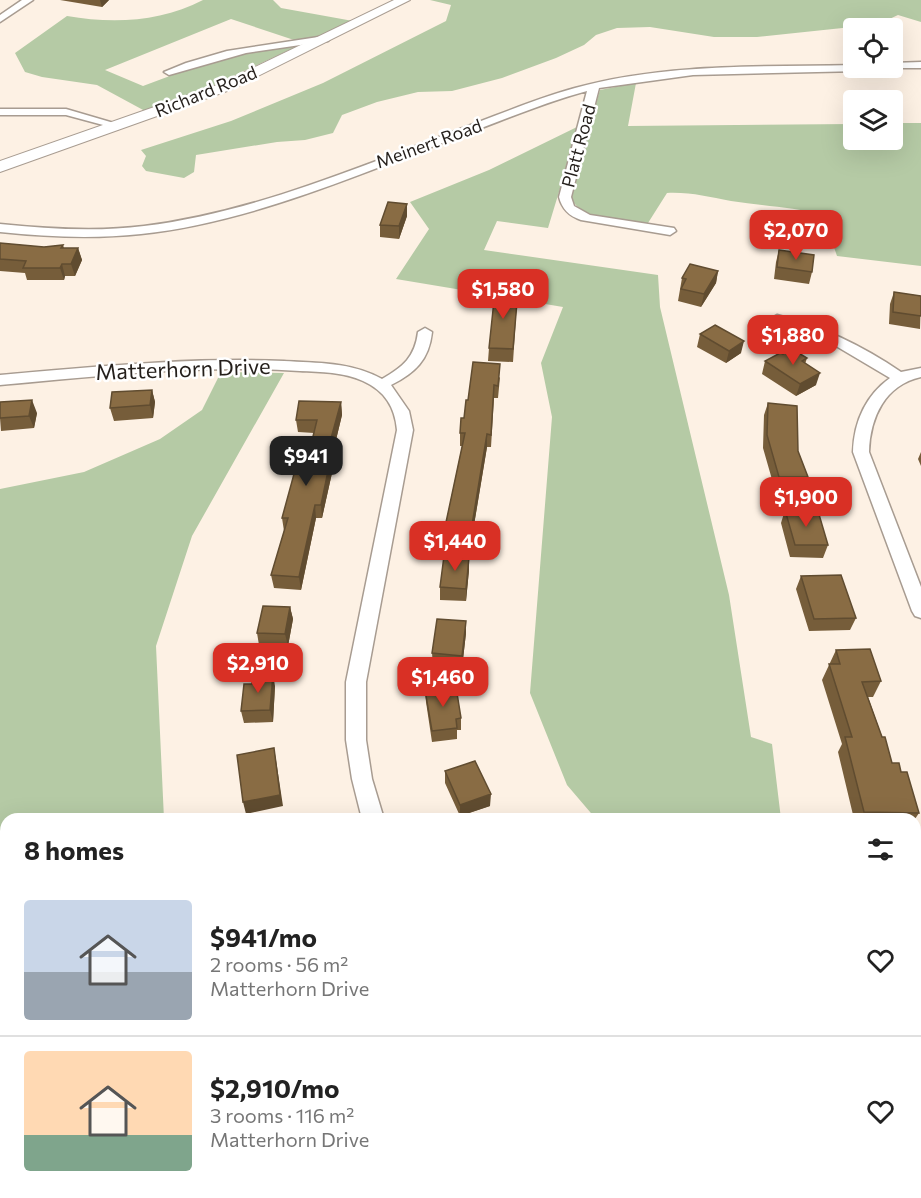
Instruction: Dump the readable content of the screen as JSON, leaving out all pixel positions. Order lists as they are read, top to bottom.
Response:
{
  "streets": {
    "street": [
      "Richard Road",
      "Meinert Road",
      "Platt Road",
      "Matterhorn Drive"
    ]
  },
  "crossings": [
    ["Meinert Road", "Platt Road"]
  ],
  "page": {
    "price": [
      "$2,070",
      "$1,580",
      "$1,880",
      "$941",
      "$1,900",
      "$1,440",
      "$2,910",
      "$1,460"
    ],
    "heading": "8 homes",
    "list": [
      {
        "name": "$941/mo",
        "note": "2 rooms · 56 m² · Matterhorn Drive"
      },
      {
        "name": "$2,910/mo",
        "note": "3 rooms · 116 m² · Matterhorn Drive"
      }
    ]
  }
}
